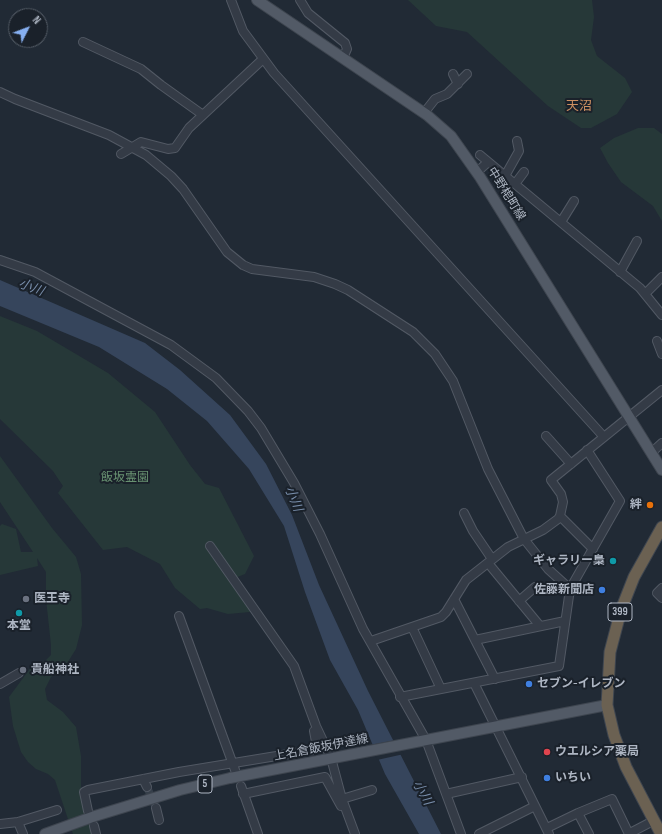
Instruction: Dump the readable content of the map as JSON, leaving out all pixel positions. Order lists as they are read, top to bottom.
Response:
{
  "streets": {
    "highway": ["399"],
    "main road": ["中野梍町線", "上名倉飯坂伊達線", "5"]
  },
  "crossings": [
    ["399", "上名倉飯坂伊達線"]
  ],
  "districts": ["天沼"],
  "water": ["小川"],
  "parks": ["飯坂霊園"],
  "places": [
    "絆",
    "ギャラリー梟",
    "佐藤新聞店",
    "医王寺",
    "本堂",
    "貴船神社",
    "セブン-イレブン",
    "ウエルシア薬局",
    "いちい"
  ],
  "north": "top right"
}
